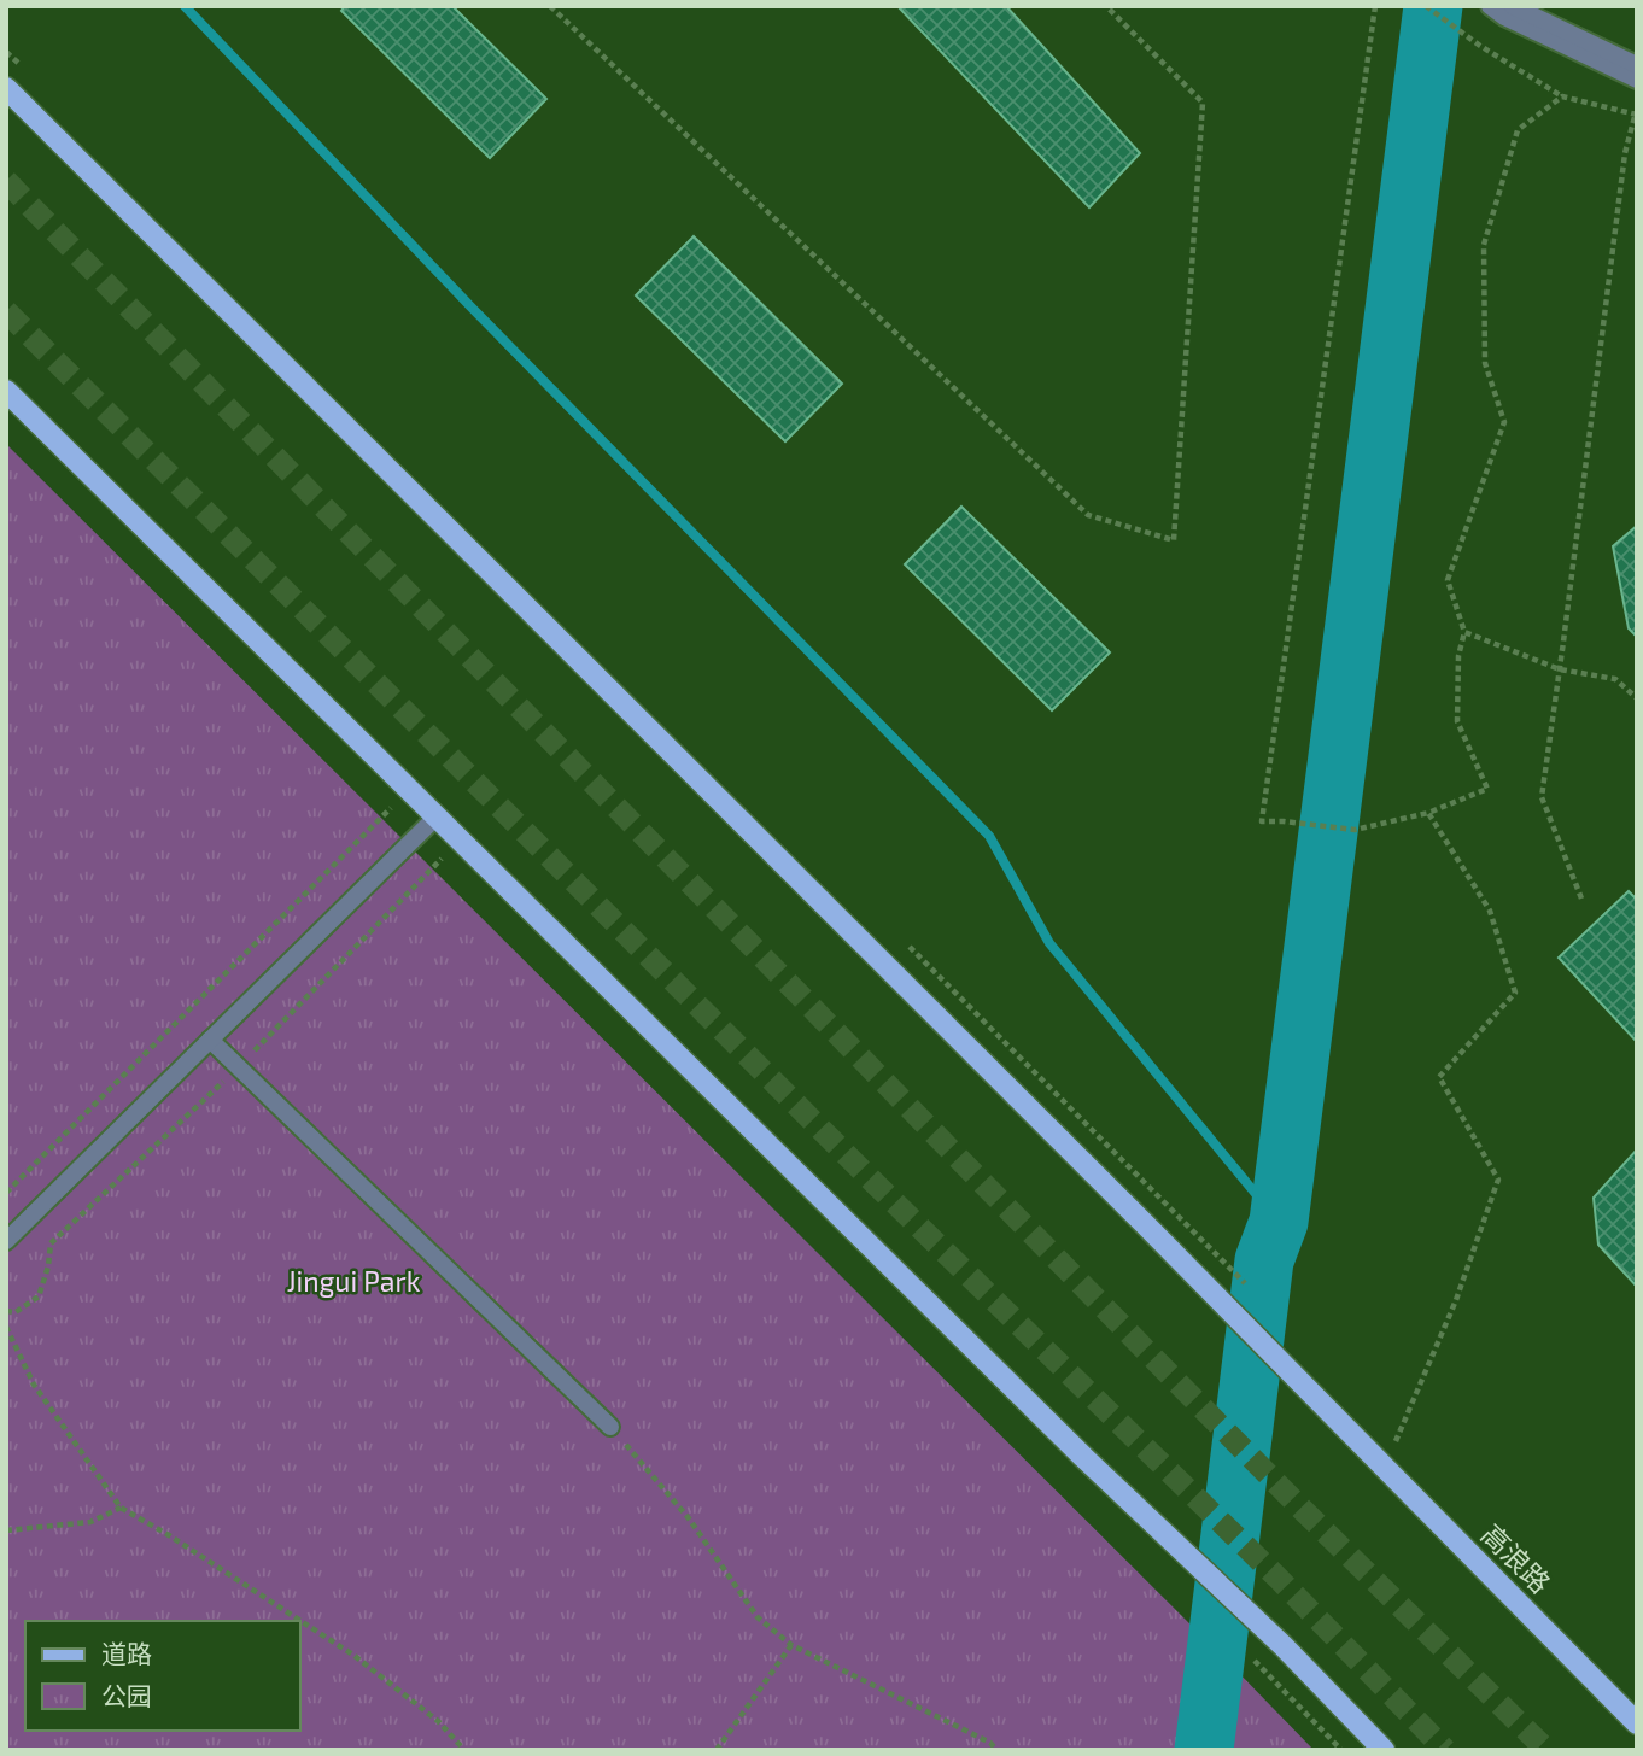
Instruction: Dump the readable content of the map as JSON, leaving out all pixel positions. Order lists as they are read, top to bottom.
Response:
{
  "streets": {
    "main road": ["高浪路"]
  },
  "parks": ["Jingui Park"],
  "legend": ["道路", "公园"]
}
